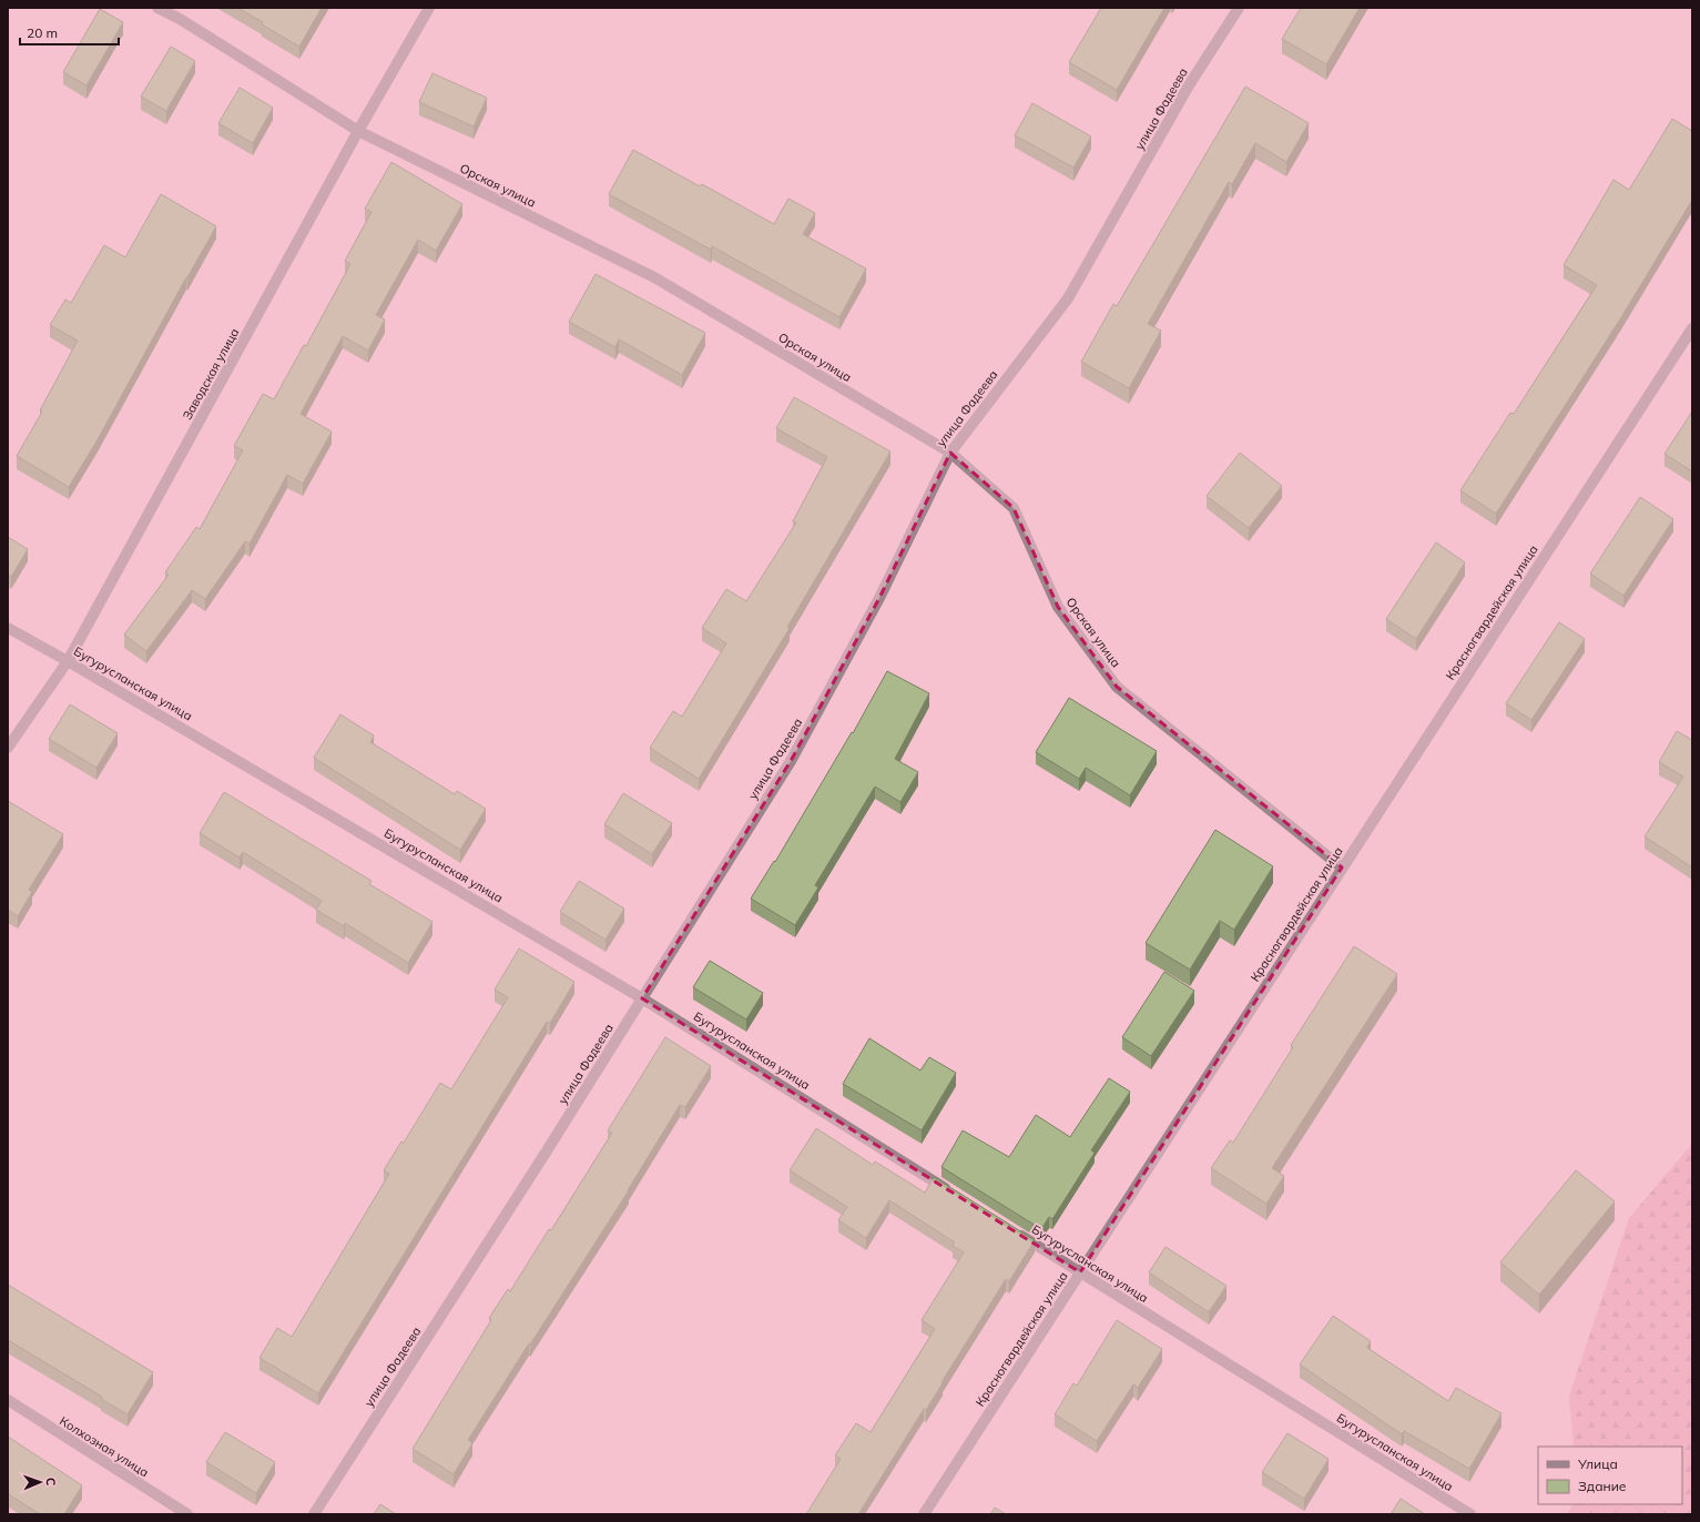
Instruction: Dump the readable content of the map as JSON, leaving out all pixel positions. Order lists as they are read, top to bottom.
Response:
{
  "streets": {
    "street": [
      "улица Фадеева",
      "Орская улица",
      "Заводская улица",
      "Красногвардейская улица",
      "Бугурусланская улица",
      "Колхозная улица"
    ]
  },
  "crossings": [
    ["улица Фадеева", "Орская улица"],
    ["улица Фадеева", "Бугурусланская улица"],
    ["Орская улица", "Заводская улица"],
    ["Орская улица", "Красногвардейская улица"],
    ["Заводская улица", "Бугурусланская улица"],
    ["Красногвардейская улица", "Бугурусланская улица"]
  ],
  "legend": ["Улица", "Здание"],
  "scale_bar": "20 m",
  "north": "right"
}
